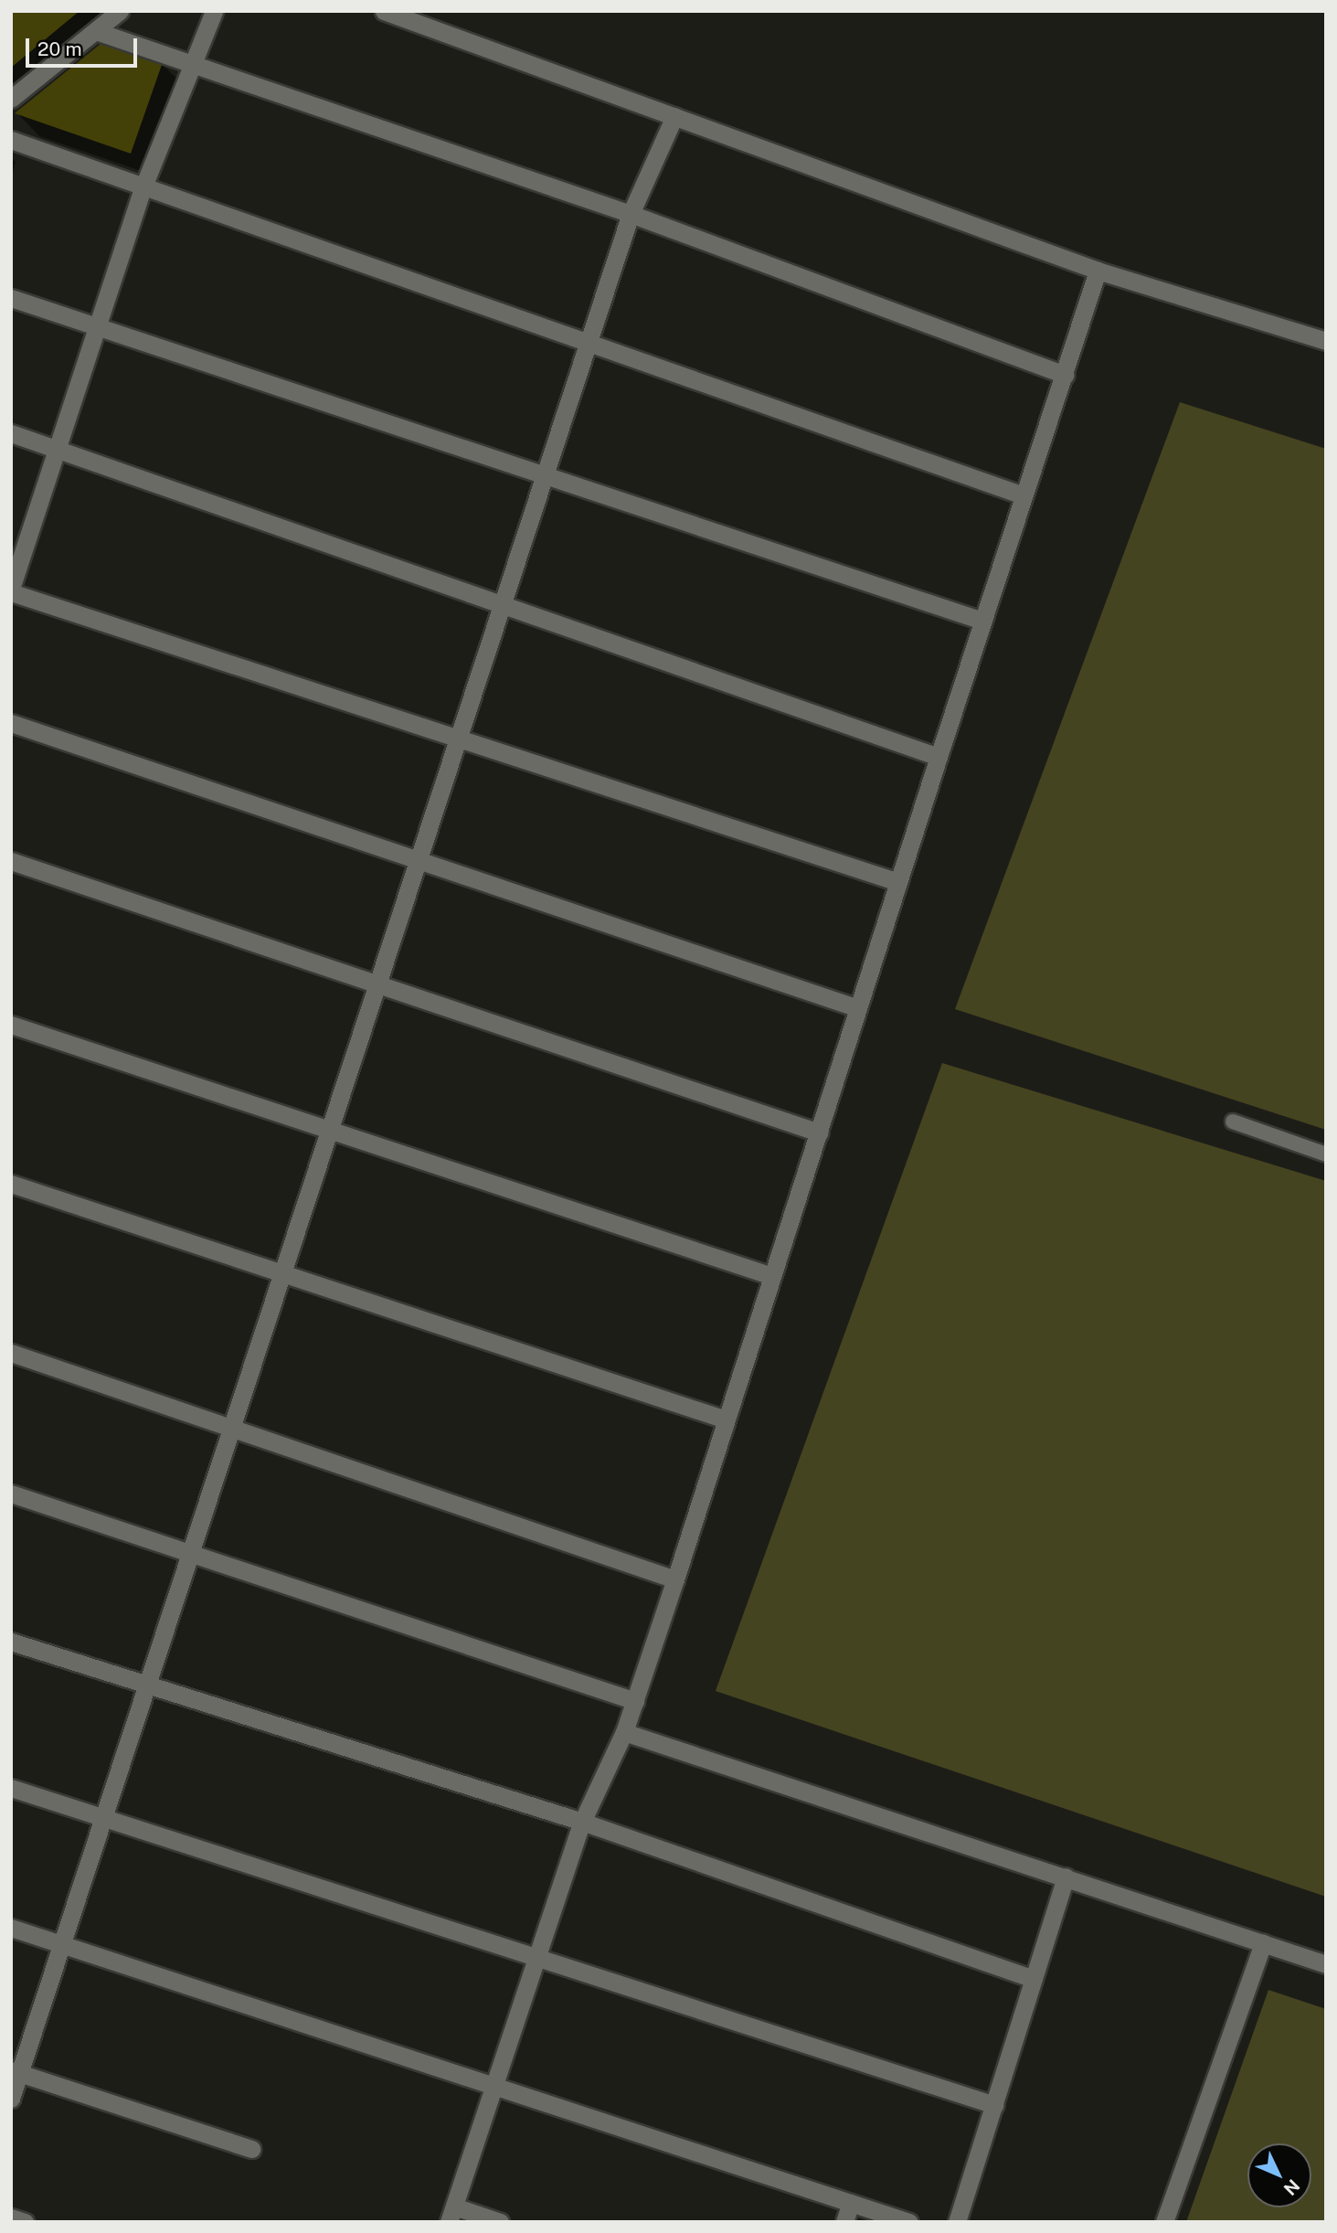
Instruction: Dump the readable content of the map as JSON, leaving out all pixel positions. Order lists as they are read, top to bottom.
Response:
{
  "scale_bar": "20 m",
  "north": "bottom right"
}
